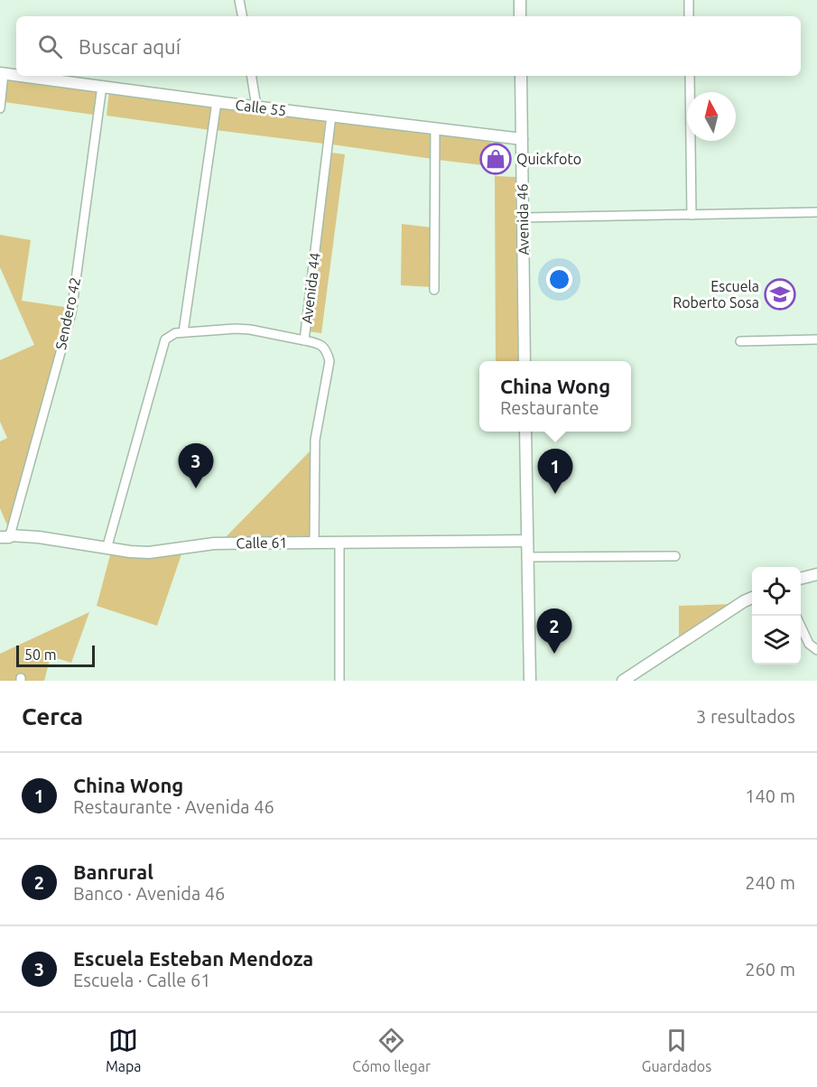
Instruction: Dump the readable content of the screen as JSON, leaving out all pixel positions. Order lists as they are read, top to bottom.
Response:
{
  "streets": {
    "street": [
      "Calle 55",
      "Avenida 46",
      "Avenida 44",
      "Sendero 42",
      "Calle 61"
    ]
  },
  "crossings": [
    ["Calle 55", "Avenida 46"],
    ["Calle 55", "Avenida 44"],
    ["Calle 55", "Sendero 42"],
    ["Avenida 44", "Calle 61"],
    ["Sendero 42", "Calle 61"]
  ],
  "places": {
    "shop": ["Quickfoto"],
    "school or university": ["Escuela Roberto Sosa"]
  },
  "scale_bar": "50 m",
  "north": "top",
  "page": {
    "search": "Buscar aquí",
    "popup": ["China Wong", "Restaurante"],
    "pins": ["3", "1", "2"],
    "scale": "50 m",
    "heading": ["Cerca", "3 resultados"],
    "list": [
      {
        "mark": "1",
        "name": "China Wong",
        "note": "Restaurante · Avenida 46",
        "value": "140 m"
      },
      {
        "mark": "2",
        "name": "Banrural",
        "note": "Banco · Avenida 46",
        "value": "240 m"
      },
      {
        "mark": "3",
        "name": "Escuela Esteban Mendoza",
        "note": "Escuela · Calle 61",
        "value": "260 m"
      }
    ],
    "nav": ["Mapa", "Cómo llegar", "Guardados"]
  }
}
